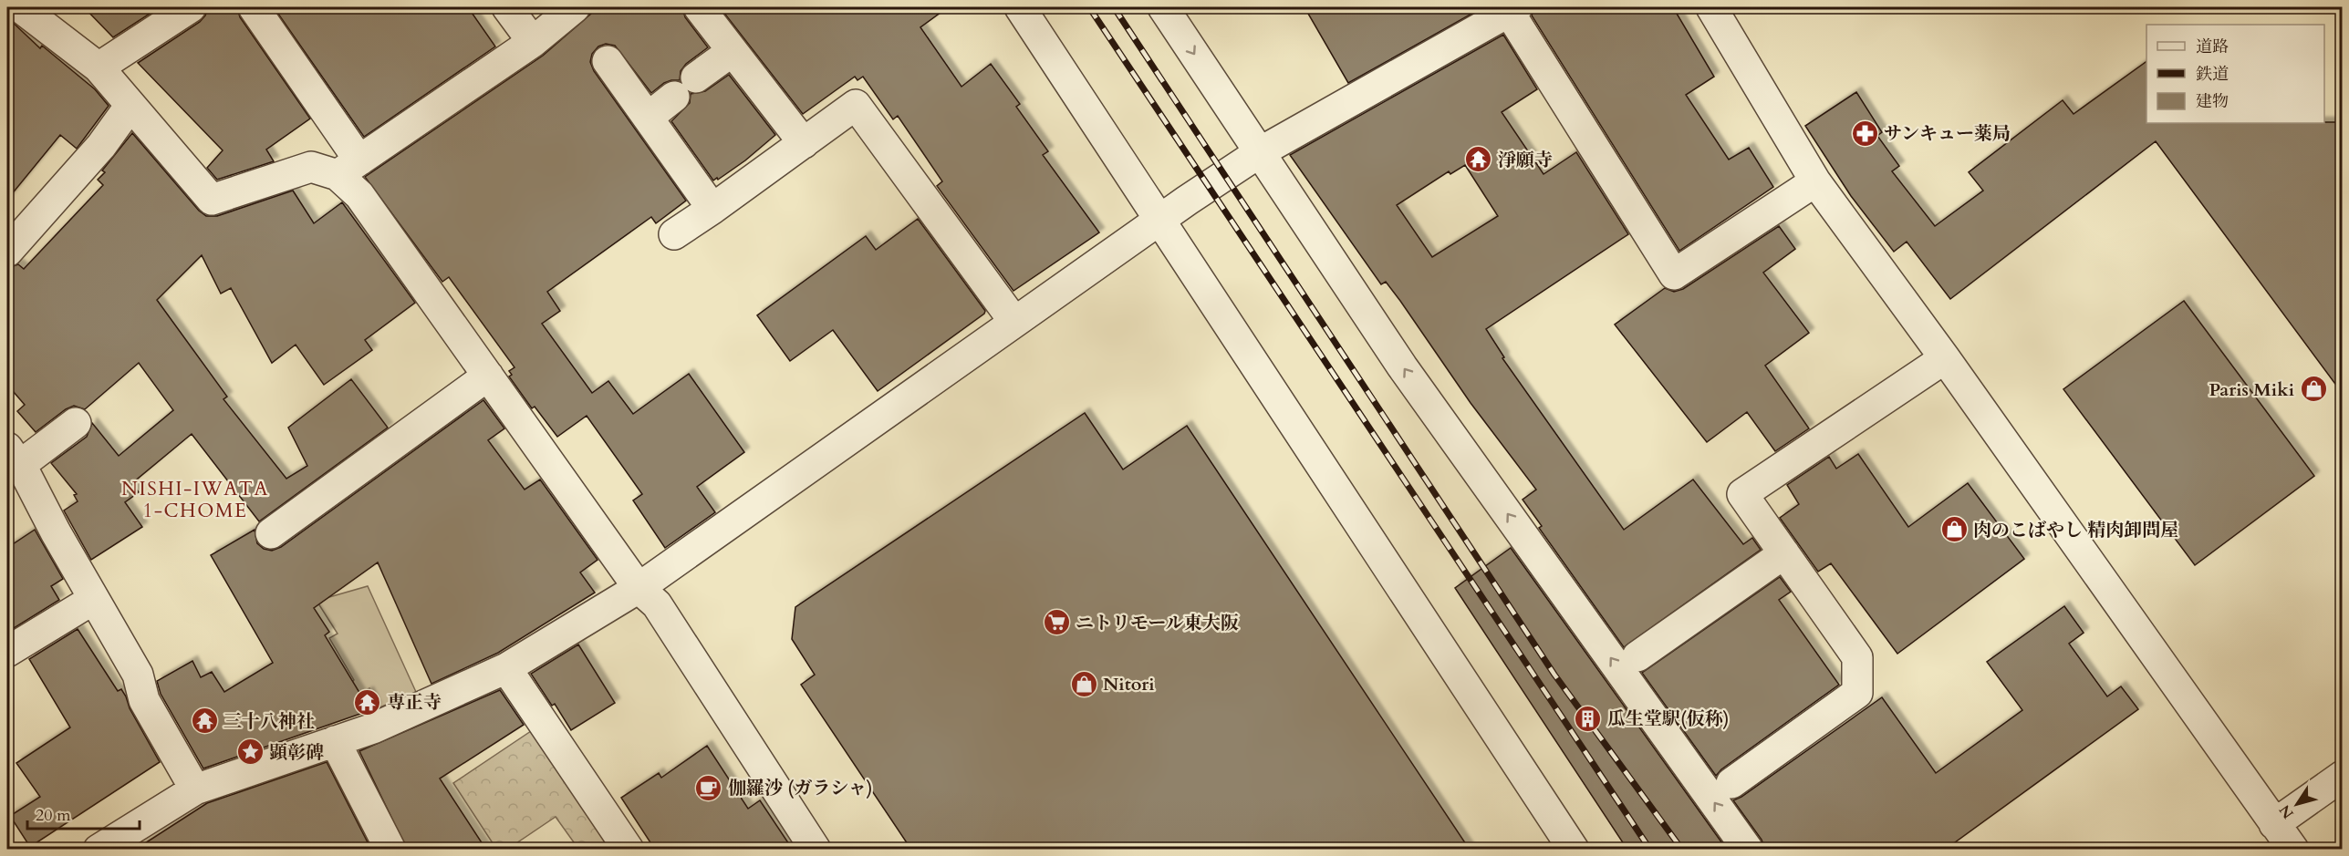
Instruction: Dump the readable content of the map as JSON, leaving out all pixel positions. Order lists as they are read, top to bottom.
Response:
{
  "districts": ["NISHI-IWATA 1-CHOME"],
  "places": {
    "pharmacy": ["サンキュー薬局"],
    "temple": ["淨願寺", "専正寺", "三十八神社"],
    "shop": ["Paris Miki", "肉のこばやし 精肉卸問屋", "Nitori"],
    "supermarket": ["ニトリモール東大阪"],
    "building": ["瓜生堂駅(仮称)"],
    "place": ["顕彰碑"],
    "cafe": ["伽羅沙 (ガラシャ)"]
  },
  "legend": ["道路", "鉄道", "建物"],
  "scale_bar": "20 m",
  "north": "bottom left"
}
